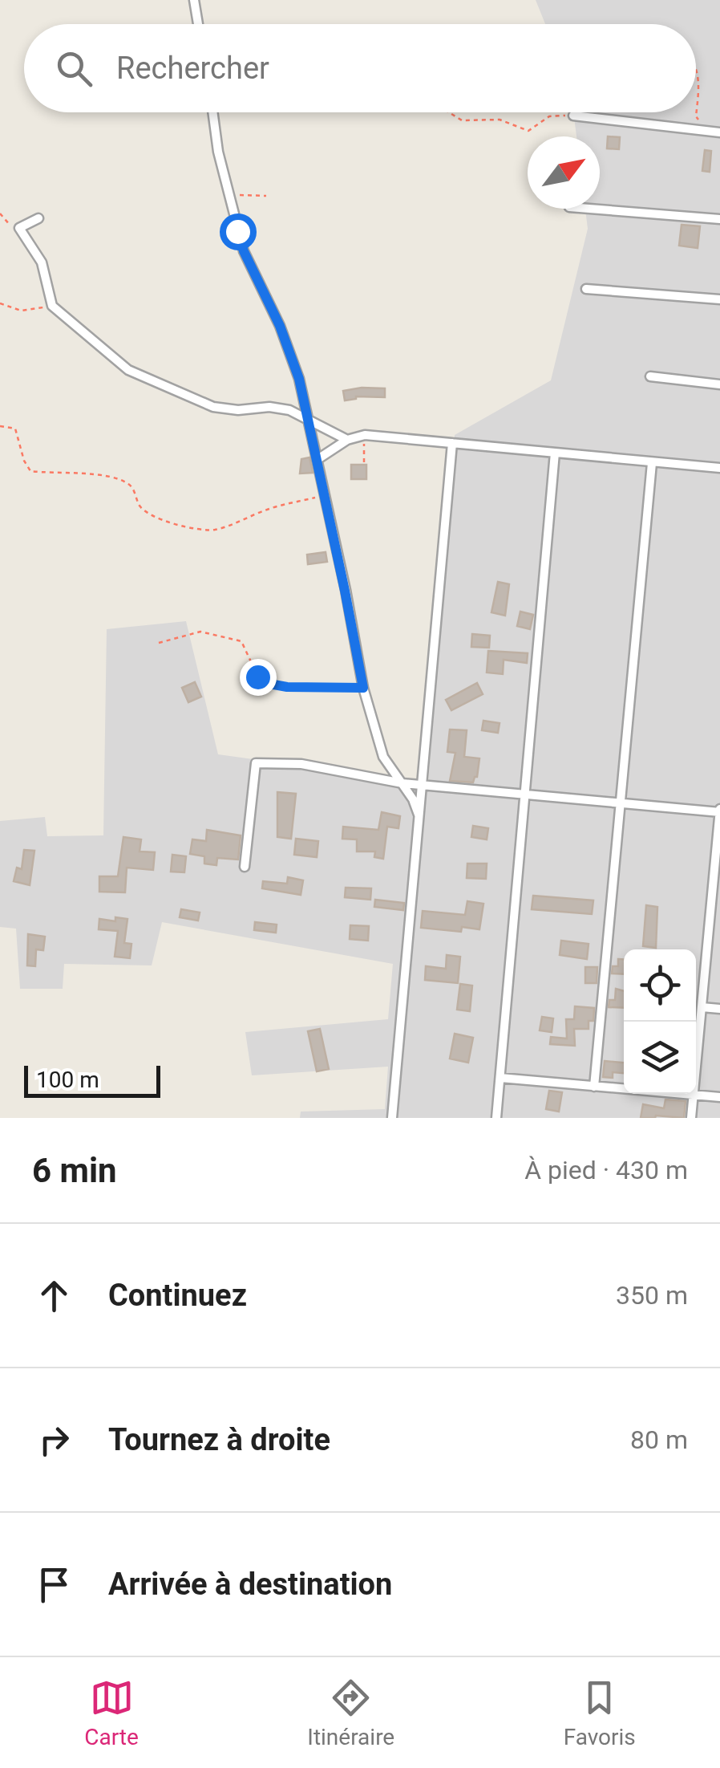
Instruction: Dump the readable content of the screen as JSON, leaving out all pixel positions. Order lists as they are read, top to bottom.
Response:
{
  "scale_bar": "100 m",
  "north": "top right",
  "page": {
    "search": "Rechercher",
    "scale": "100 m",
    "heading": ["6 min", "À pied · 430 m"],
    "list": [
      ["Continuez", "350 m"],
      ["Tournez à droite", "80 m"],
      "Arrivée à destination"
    ],
    "nav": ["Carte", "Itinéraire", "Favoris"]
  }
}
